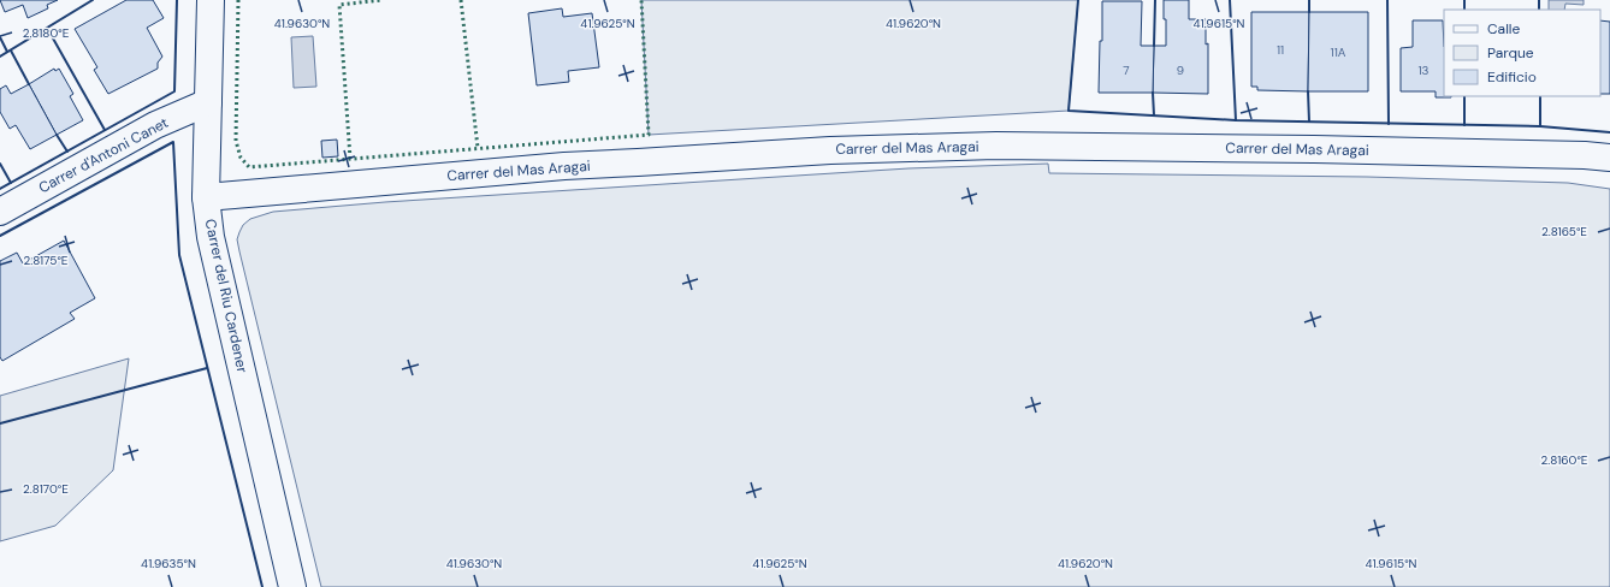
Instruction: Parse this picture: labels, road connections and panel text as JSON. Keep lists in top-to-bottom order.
{
  "streets": {
    "street": ["Carrer del Mas Aragai", "Carrer d'Antoni Canet", "Carrer del Riu Cardener"]
  },
  "crossings": [
    ["Carrer del Mas Aragai", "Carrer del Riu Cardener"],
    ["Carrer d'Antoni Canet", "Carrer del Riu Cardener"]
  ],
  "house_numbers": [
    "11",
    "11A",
    "7",
    "9",
    "13"
  ],
  "legend": ["Calle", "Parque", "Edificio"],
  "coordinates": [
    "41.9630°N",
    "41.9625°N",
    "41.9620°N",
    "41.9615°N",
    "2.8180°E",
    "2.8165°E",
    "2.8175°E",
    "2.8160°E",
    "2.8170°E",
    "41.9635°N"
  ]
}
